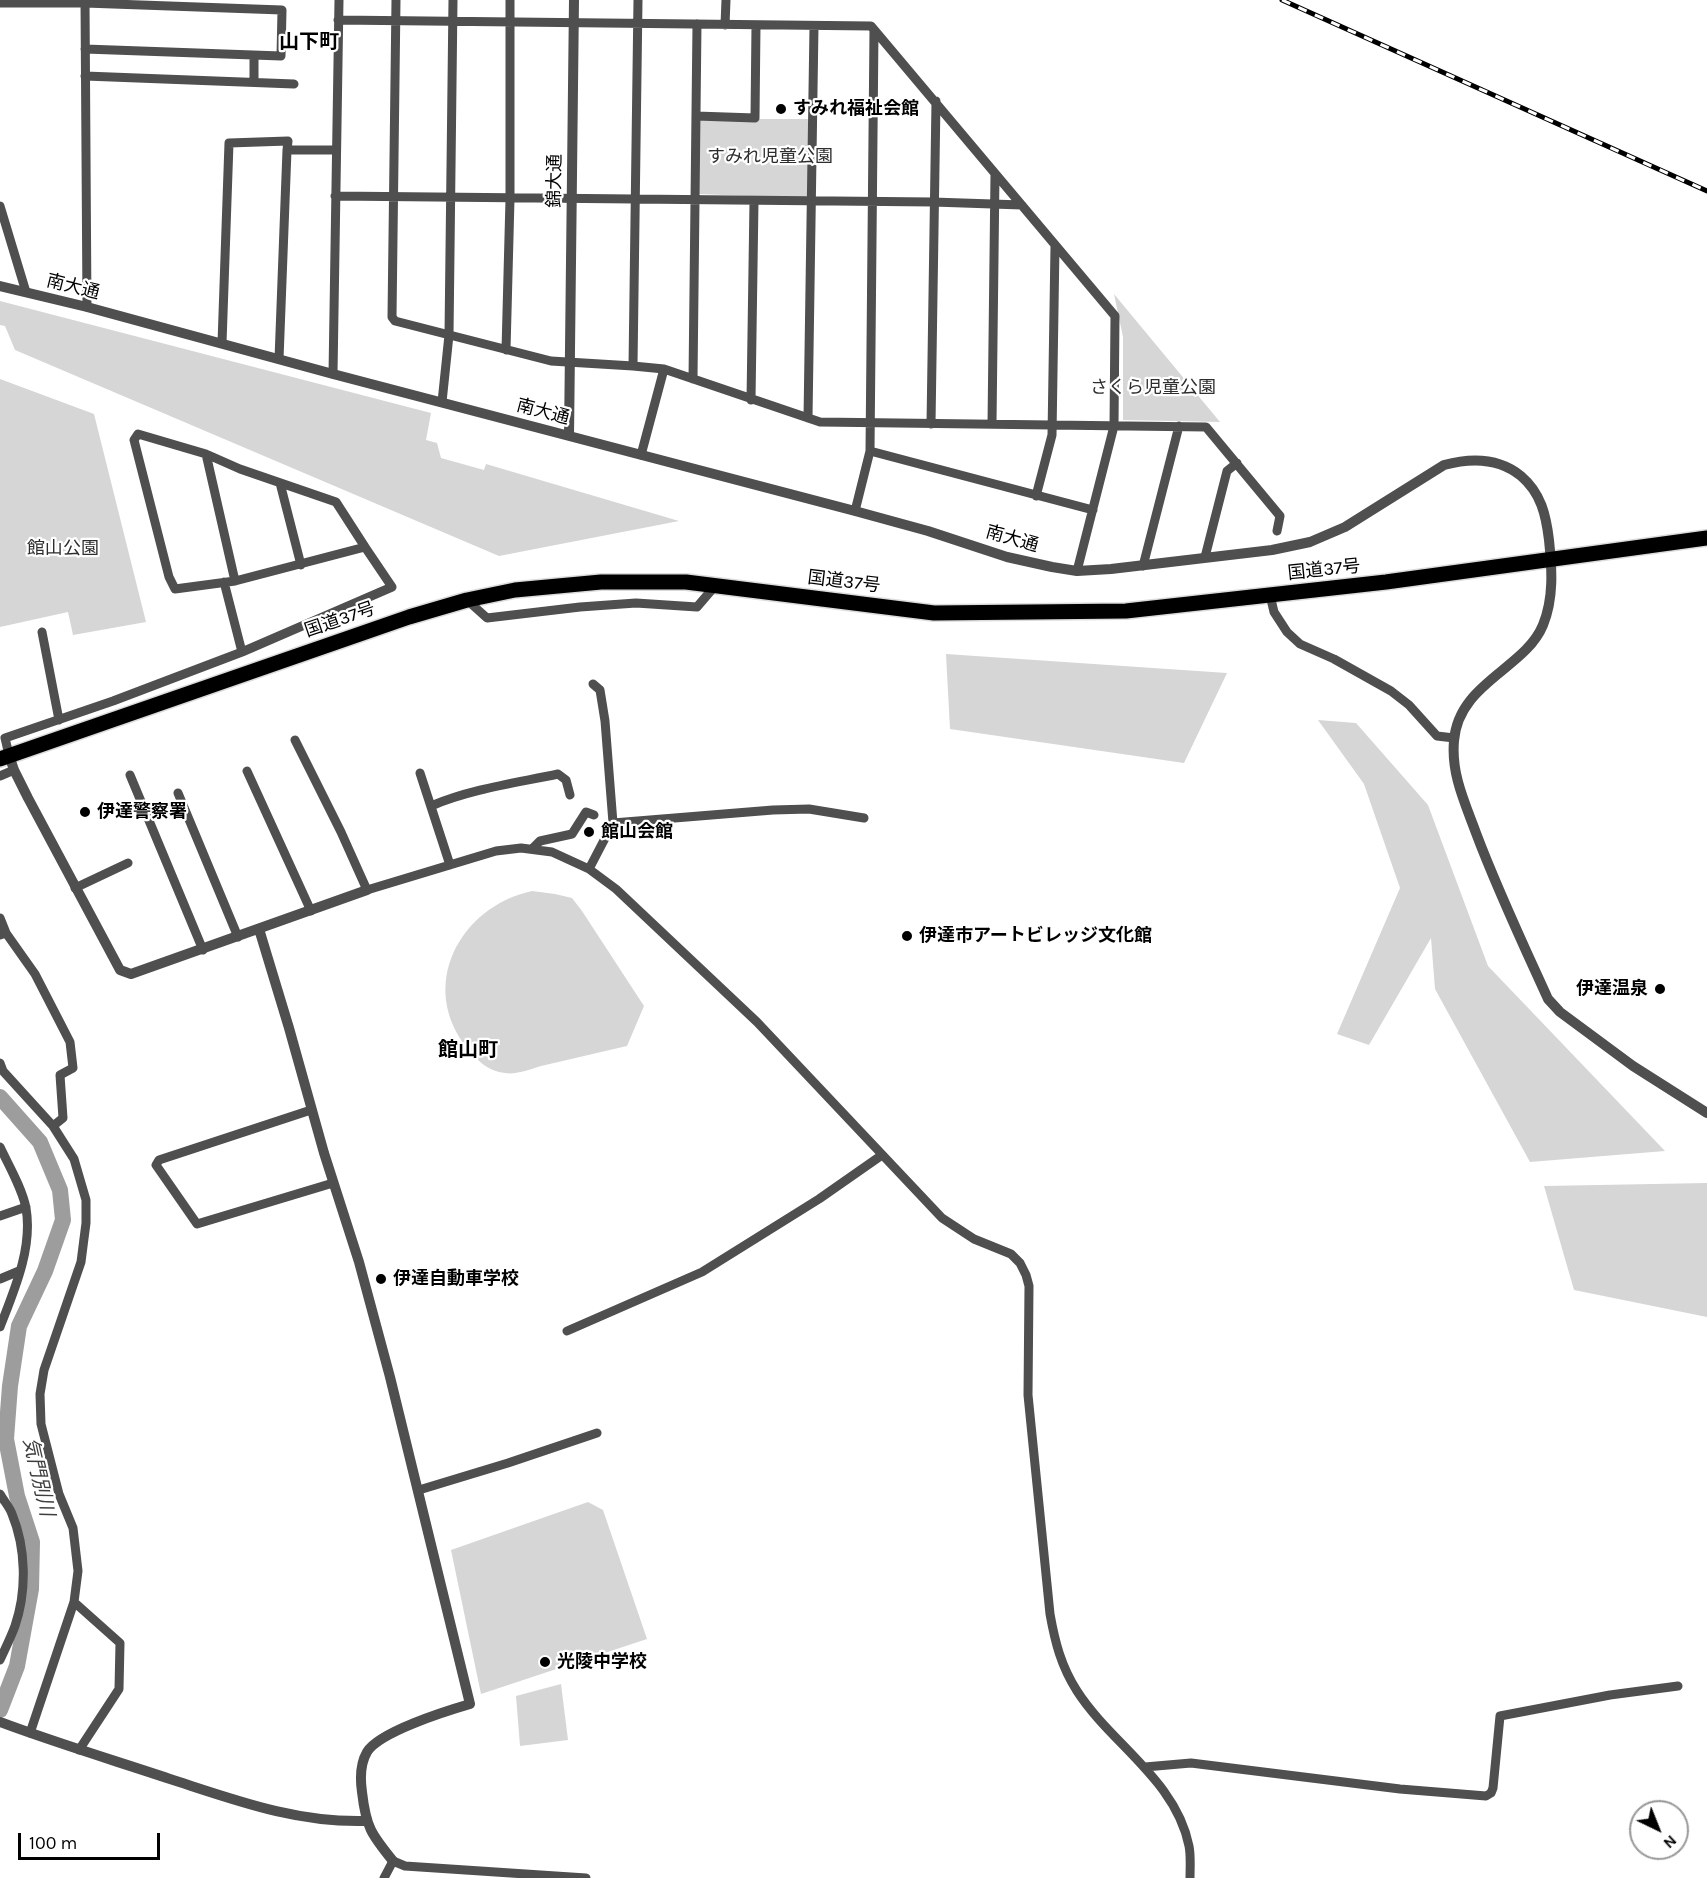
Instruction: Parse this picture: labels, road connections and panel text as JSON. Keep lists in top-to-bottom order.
{
  "streets": {
    "highway": ["国道37号"],
    "street": ["錦大通", "南大通"]
  },
  "crossings": [
    ["錦大通", "南大通"],
    ["南大通", "国道37号"]
  ],
  "districts": ["山下町", "館山町"],
  "water": ["気門別川"],
  "parks": ["すみれ児童公園", "さくら児童公園", "館山公園"],
  "places": [
    "すみれ福祉会館",
    "伊達警察署",
    "館山会館",
    "伊達市アートビレッジ文化館",
    "伊達温泉",
    "伊達自動車学校",
    "光陵中学校"
  ],
  "scale_bar": "100 m",
  "north": "bottom right"
}
